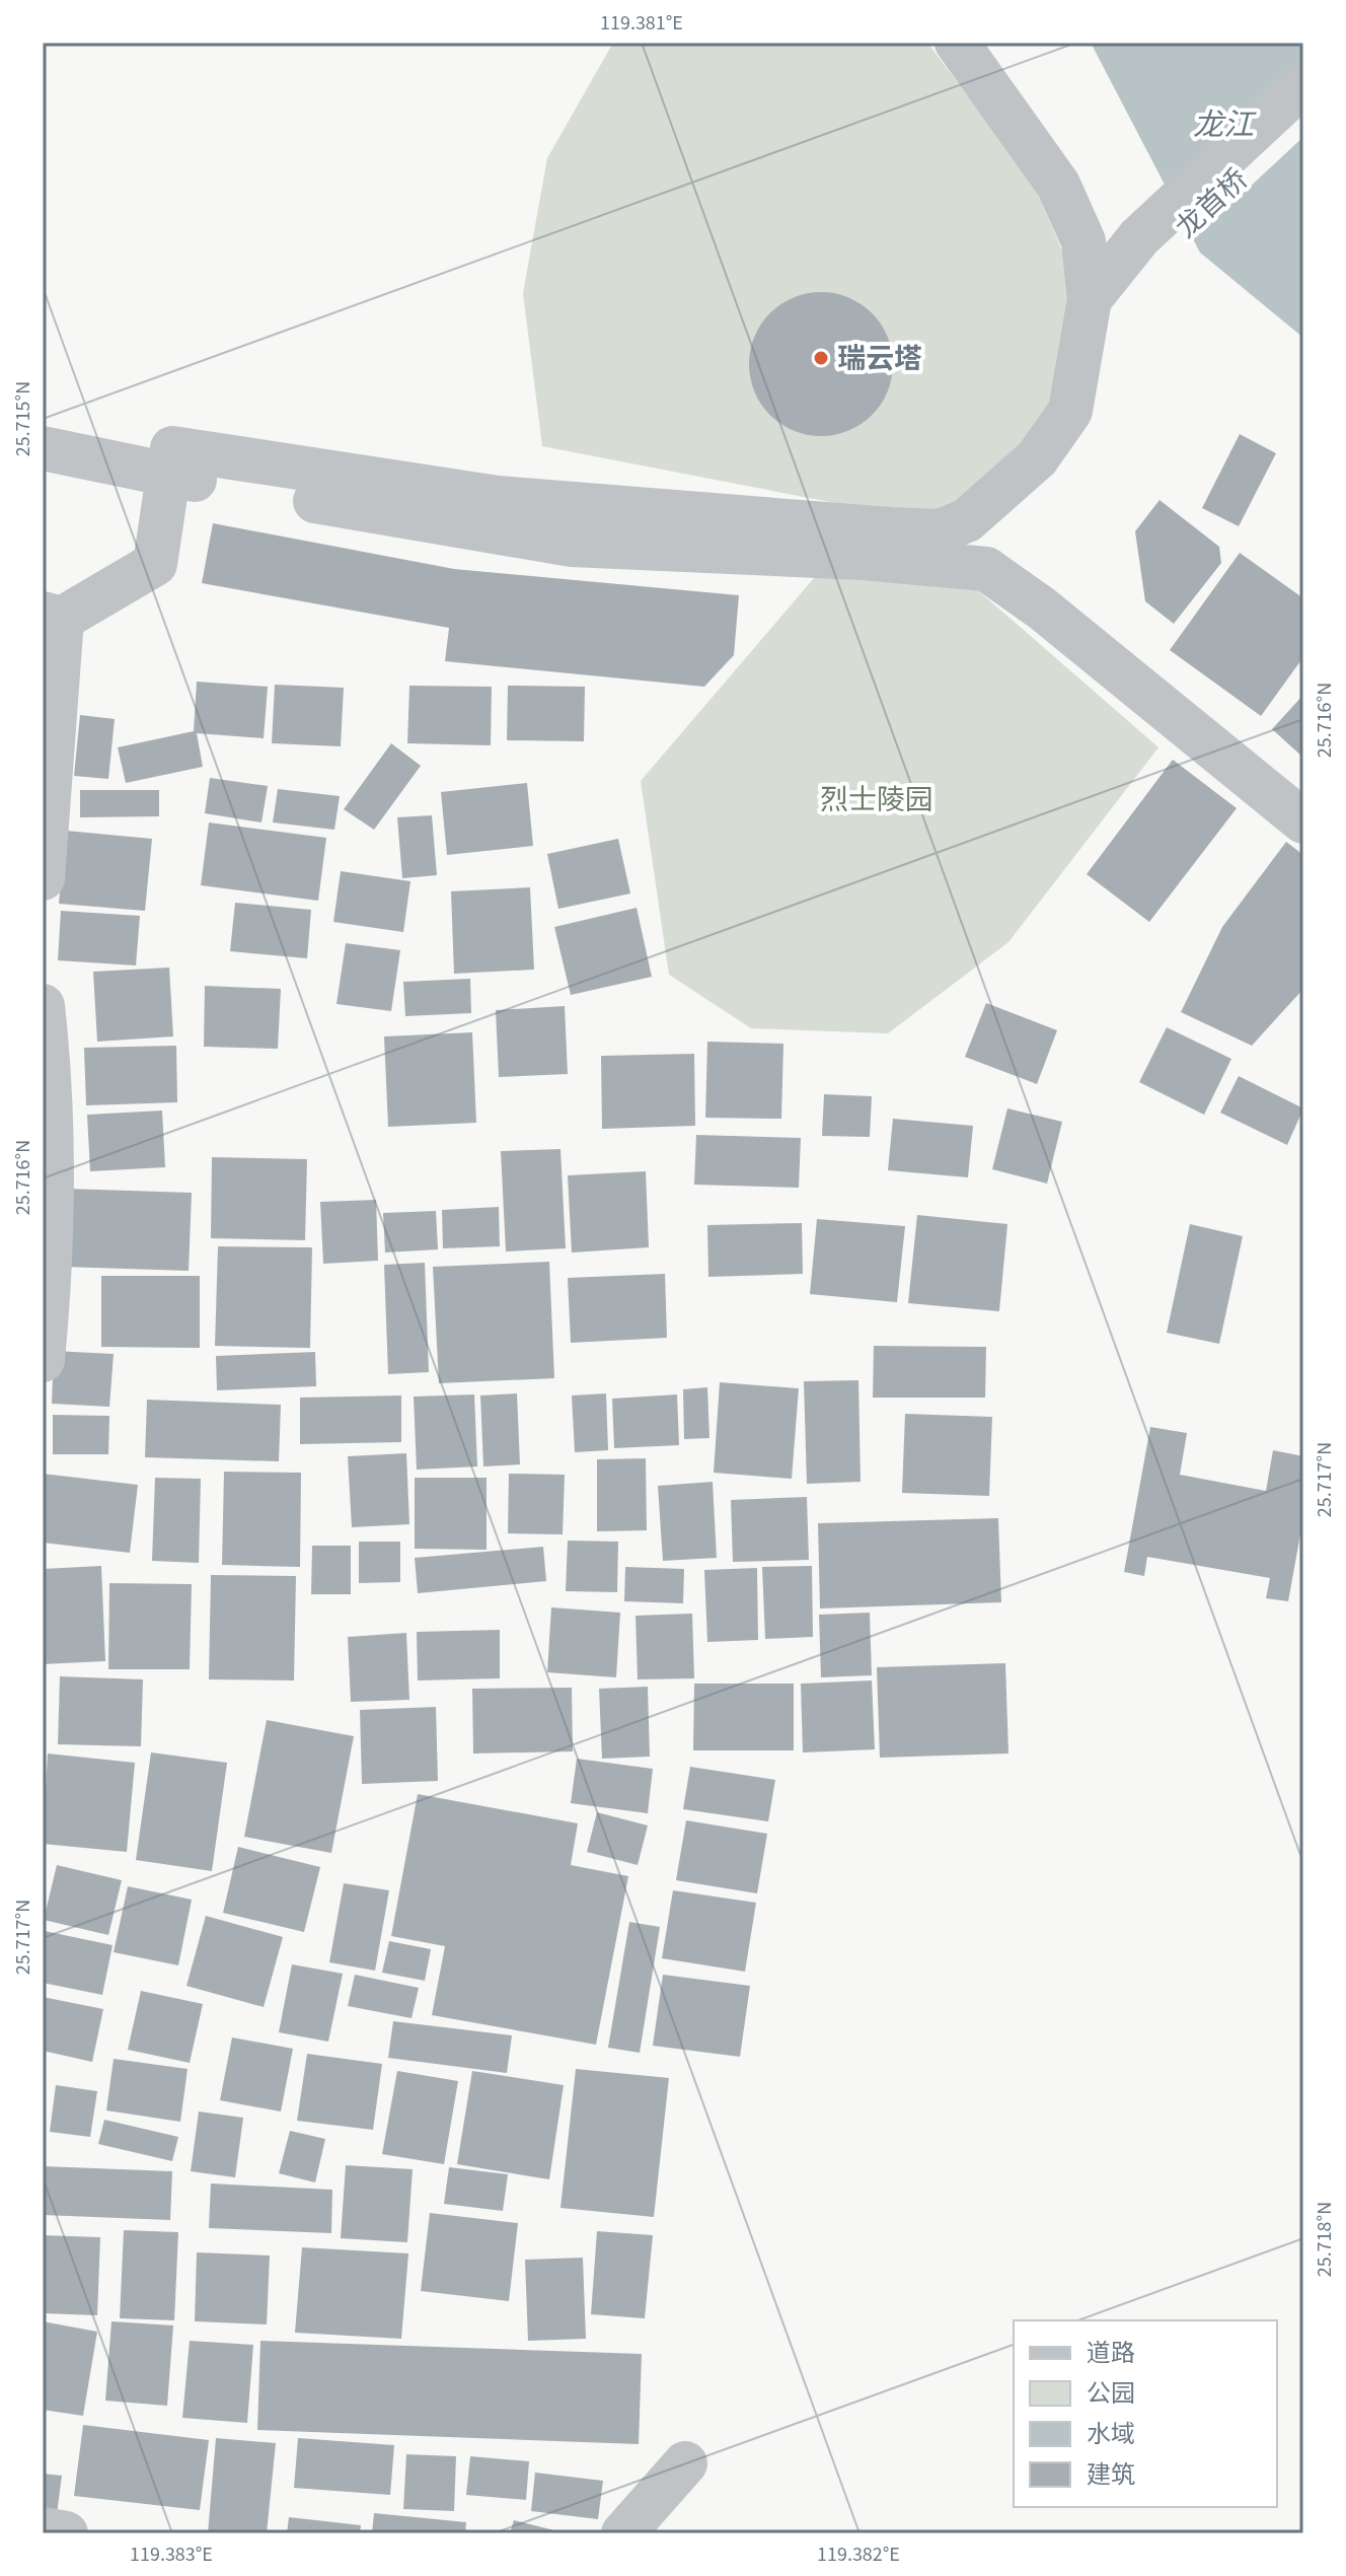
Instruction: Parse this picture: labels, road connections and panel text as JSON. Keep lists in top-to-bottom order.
{
  "streets": {
    "street": ["龙首桥"]
  },
  "water": ["龙江"],
  "parks": ["烈士陵园"],
  "places": ["瑞云塔"],
  "legend": [
    "道路",
    "公园",
    "水域",
    "建筑"
  ],
  "coordinates": [
    "119.381°E",
    "25.715°N",
    "25.716°N",
    "25.717°N",
    "25.718°N",
    "119.383°E",
    "119.382°E"
  ]
}
